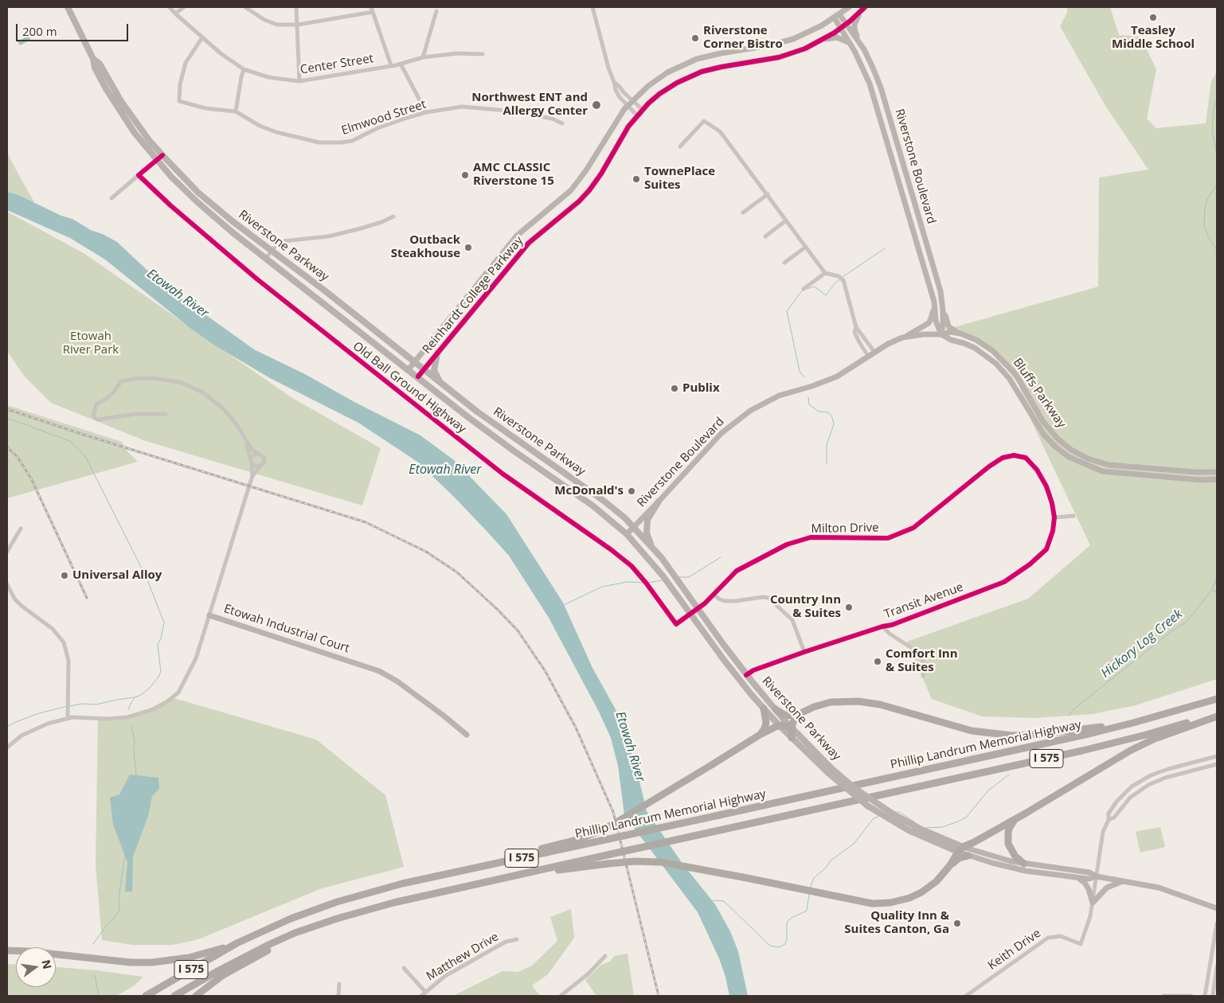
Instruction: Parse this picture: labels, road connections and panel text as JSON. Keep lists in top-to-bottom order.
{
  "streets": {
    "highway": ["Phillip Landrum Memorial Highway", "I 575"],
    "main road": ["Riverstone Parkway"],
    "street": [
      "Center Street",
      "Elmwood Street",
      "Riverstone Boulevard",
      "Reinhardt College Parkway",
      "Old Ball Ground Highway",
      "Bluffs Parkway",
      "Milton Drive",
      "Transit Avenue",
      "Etowah Industrial Court",
      "Keith Drive",
      "Matthew Drive"
    ]
  },
  "crossings": [
    ["Riverstone Boulevard", "Riverstone Parkway"],
    ["Riverstone Boulevard", "Reinhardt College Parkway"],
    ["Riverstone Boulevard", "Bluffs Parkway"],
    ["Riverstone Parkway", "Reinhardt College Parkway"],
    ["Riverstone Parkway", "Old Ball Ground Highway"],
    ["Riverstone Parkway", "Milton Drive"],
    ["Riverstone Parkway", "Transit Avenue"],
    ["Old Ball Ground Highway", "Milton Drive"],
    ["Milton Drive", "Transit Avenue"]
  ],
  "water": ["Etowah River", "Hickory Log Creek"],
  "parks": ["Etowah River Park"],
  "places": [
    "Teasley Middle School",
    "Riverstone Corner Bistro",
    "Northwest ENT and Allergy Center",
    "AMC CLASSIC Riverstone 15",
    "TownePlace Suites",
    "Outback Steakhouse",
    "Publix",
    "McDonald's",
    "Universal Alloy",
    "Country Inn & Suites",
    "Comfort Inn & Suites",
    "Quality Inn & Suites Canton, Ga"
  ],
  "scale_bar": "200 m",
  "north": "right"
}
